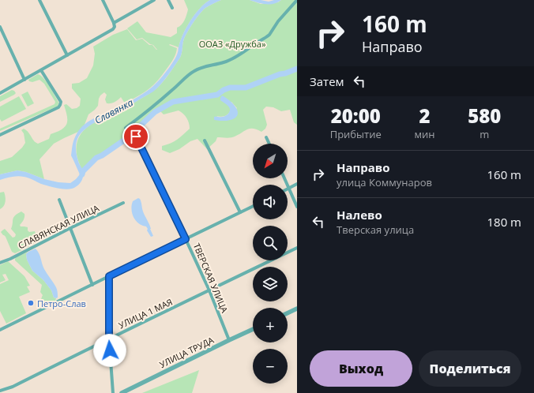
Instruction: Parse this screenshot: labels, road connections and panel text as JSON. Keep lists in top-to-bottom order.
{
  "streets": {
    "street": [
      "СЛАВЯНСКАЯ УЛИЦА",
      "ТВЕРСКАЯ УЛИЦА",
      "УЛИЦА 1 МАЯ",
      "УЛИЦА ТРУДА"
    ]
  },
  "crossings": [
    ["ТВЕРСКАЯ УЛИЦА", "УЛИЦА 1 МАЯ"],
    ["ТВЕРСКАЯ УЛИЦА", "УЛИЦА ТРУДА"]
  ],
  "water": ["Славянка"],
  "parks": ["ООАЗ «Дружба»"],
  "places": ["Петро-Слав"],
  "north": "bottom left",
  "page": {
    "turn": ["160 m", "Направо"],
    "then": "Затем",
    "eta": [
      "20:00",
      "Прибытие",
      "2",
      "мин",
      "580",
      "m"
    ],
    "map_buttons": ["+", "−"],
    "list": [
      {
        "name": "Направо",
        "note": "улица Коммунаров",
        "value": "160 m"
      },
      {
        "name": "Налево",
        "note": "Тверская улица",
        "value": "180 m"
      }
    ],
    "buttons": ["Выход", "Поделиться"]
  }
}
